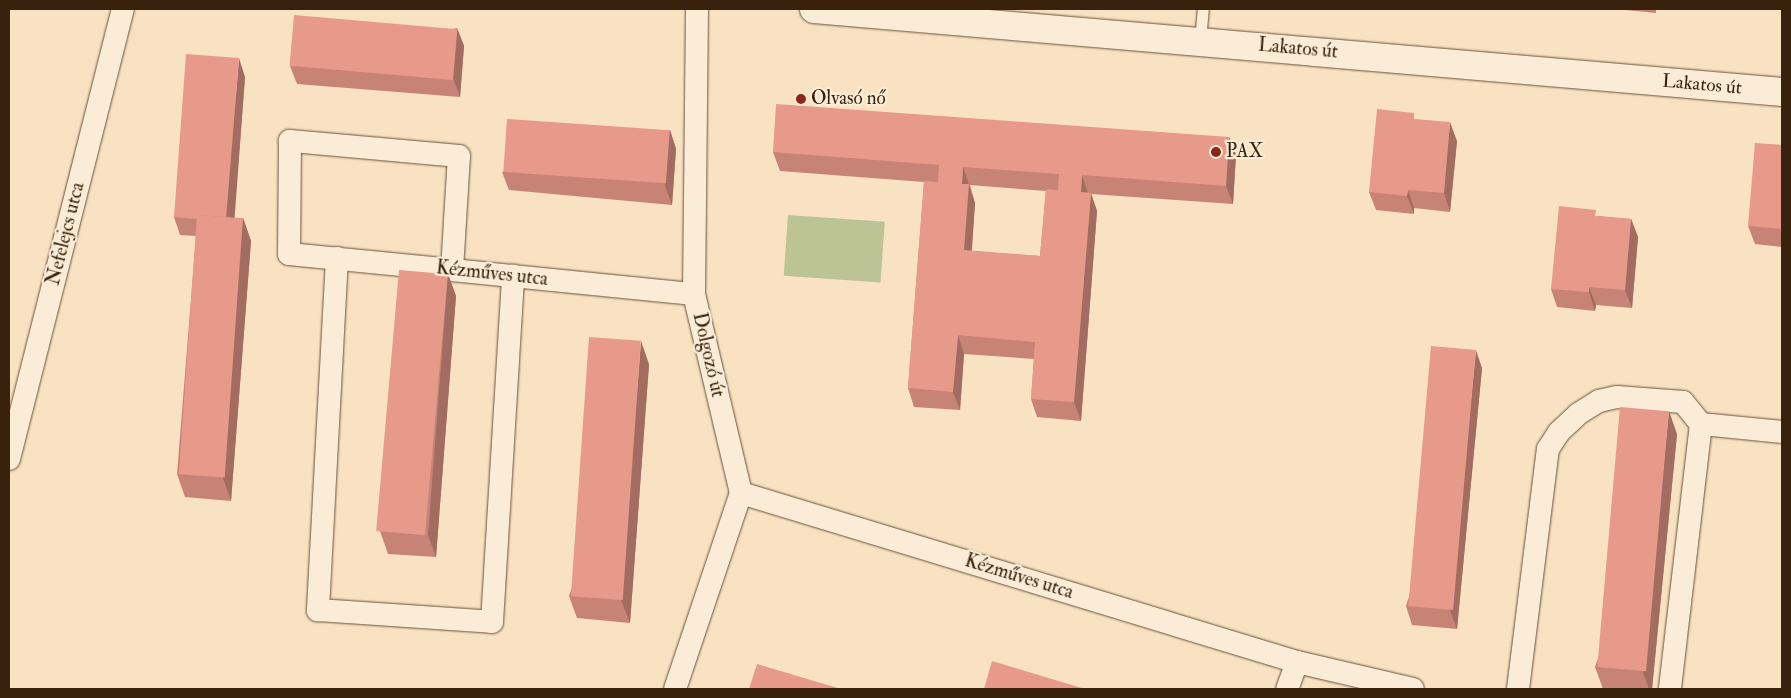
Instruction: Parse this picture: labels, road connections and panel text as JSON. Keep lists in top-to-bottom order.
{
  "streets": {
    "street": [
      "Lakatos út",
      "Nefelejcs utca",
      "Kézműves utca",
      "Dolgozó út"
    ]
  },
  "crossings": [
    ["Kézműves utca", "Dolgozó út"]
  ],
  "places": ["Olvasó nő", "PAX"]
}
